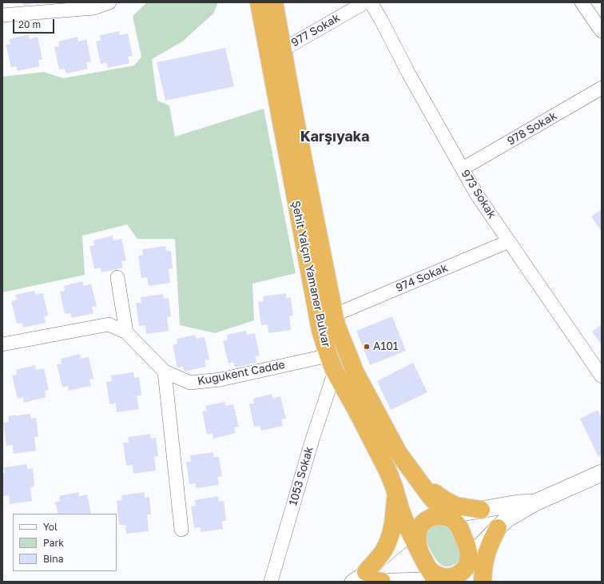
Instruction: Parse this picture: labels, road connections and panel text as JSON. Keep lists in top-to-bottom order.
{
  "streets": {
    "highway": ["Şehit Yalçın Yamaner Bulvar"],
    "street": [
      "977 Sokak",
      "978 Sokak",
      "973 Sokak",
      "974 Sokak",
      "Kuğukent Cadde",
      "1053 Sokak"
    ]
  },
  "crossings": [
    ["977 Sokak", "Şehit Yalçın Yamaner Bulvar"],
    ["978 Sokak", "973 Sokak"],
    ["973 Sokak", "974 Sokak"],
    ["Şehit Yalçın Yamaner Bulvar", "974 Sokak"],
    ["Şehit Yalçın Yamaner Bulvar", "Kuğukent Cadde"],
    ["Şehit Yalçın Yamaner Bulvar", "1053 Sokak"],
    ["Kuğukent Cadde", "1053 Sokak"]
  ],
  "districts": ["Karşıyaka"],
  "places": ["A101"],
  "legend": ["Yol", "Park", "Bina"],
  "scale_bar": "20 m"
}
